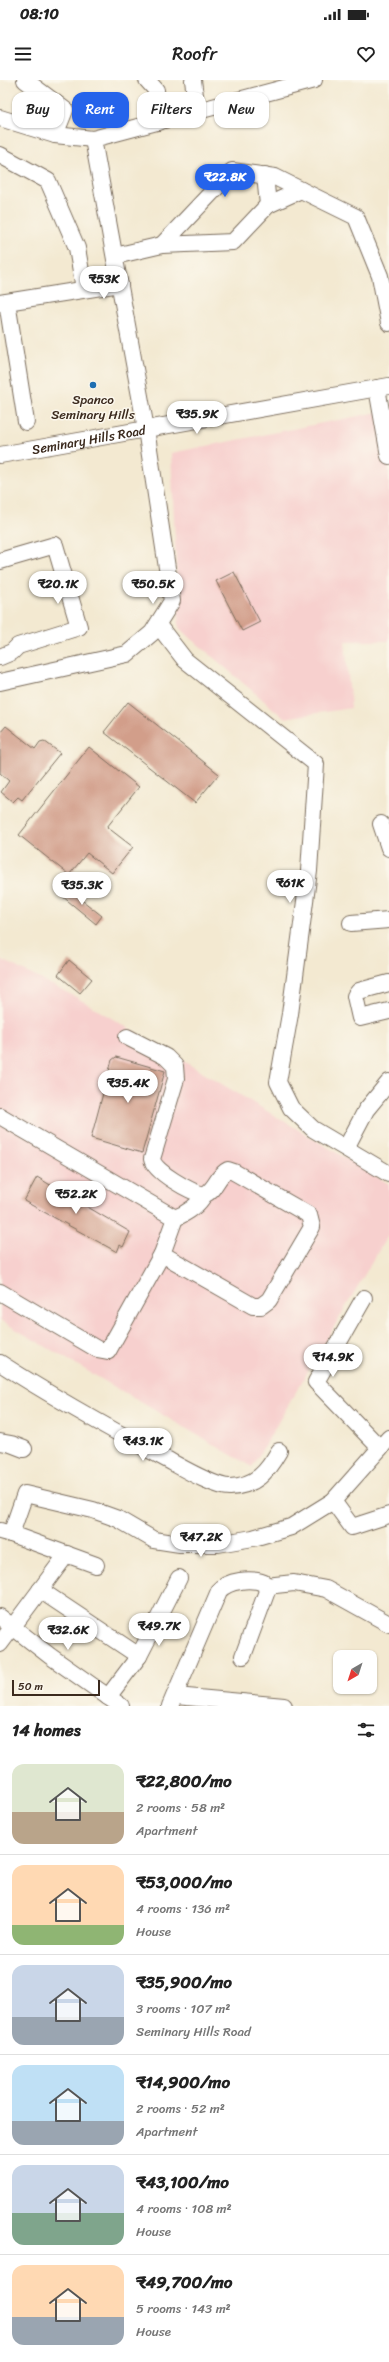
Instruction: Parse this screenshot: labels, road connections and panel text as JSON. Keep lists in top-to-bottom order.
{
  "streets": {
    "street": ["Seminary Hills Road"]
  },
  "places": ["Spanco Seminary Hills"],
  "scale_bar": "50 m",
  "north": "bottom left",
  "page": {
    "status": "08:10",
    "header": "Roofr",
    "chip": [
      "Buy",
      "Rent",
      "Filters",
      "New"
    ],
    "price": [
      "₹22.8K",
      "₹53K",
      "₹35.9K",
      "₹20.1K",
      "₹50.5K",
      "₹61K",
      "₹35.3K",
      "₹35.4K",
      "₹52.2K",
      "₹14.9K",
      "₹43.1K",
      "₹47.2K",
      "₹49.7K",
      "₹32.6K"
    ],
    "scale": "50 m",
    "heading": "14 homes",
    "list": [
      {
        "name": "₹22,800/mo",
        "note": "2 rooms · 58 m² · Apartment"
      },
      {
        "name": "₹53,000/mo",
        "note": "4 rooms · 136 m² · House"
      },
      {
        "name": "₹35,900/mo",
        "note": "3 rooms · 107 m² · Seminary Hills Road"
      },
      {
        "name": "₹14,900/mo",
        "note": "2 rooms · 52 m² · Apartment"
      },
      {
        "name": "₹43,100/mo",
        "note": "4 rooms · 108 m² · House"
      },
      {
        "name": "₹49,700/mo",
        "note": "5 rooms · 143 m² · House"
      }
    ]
  }
}
